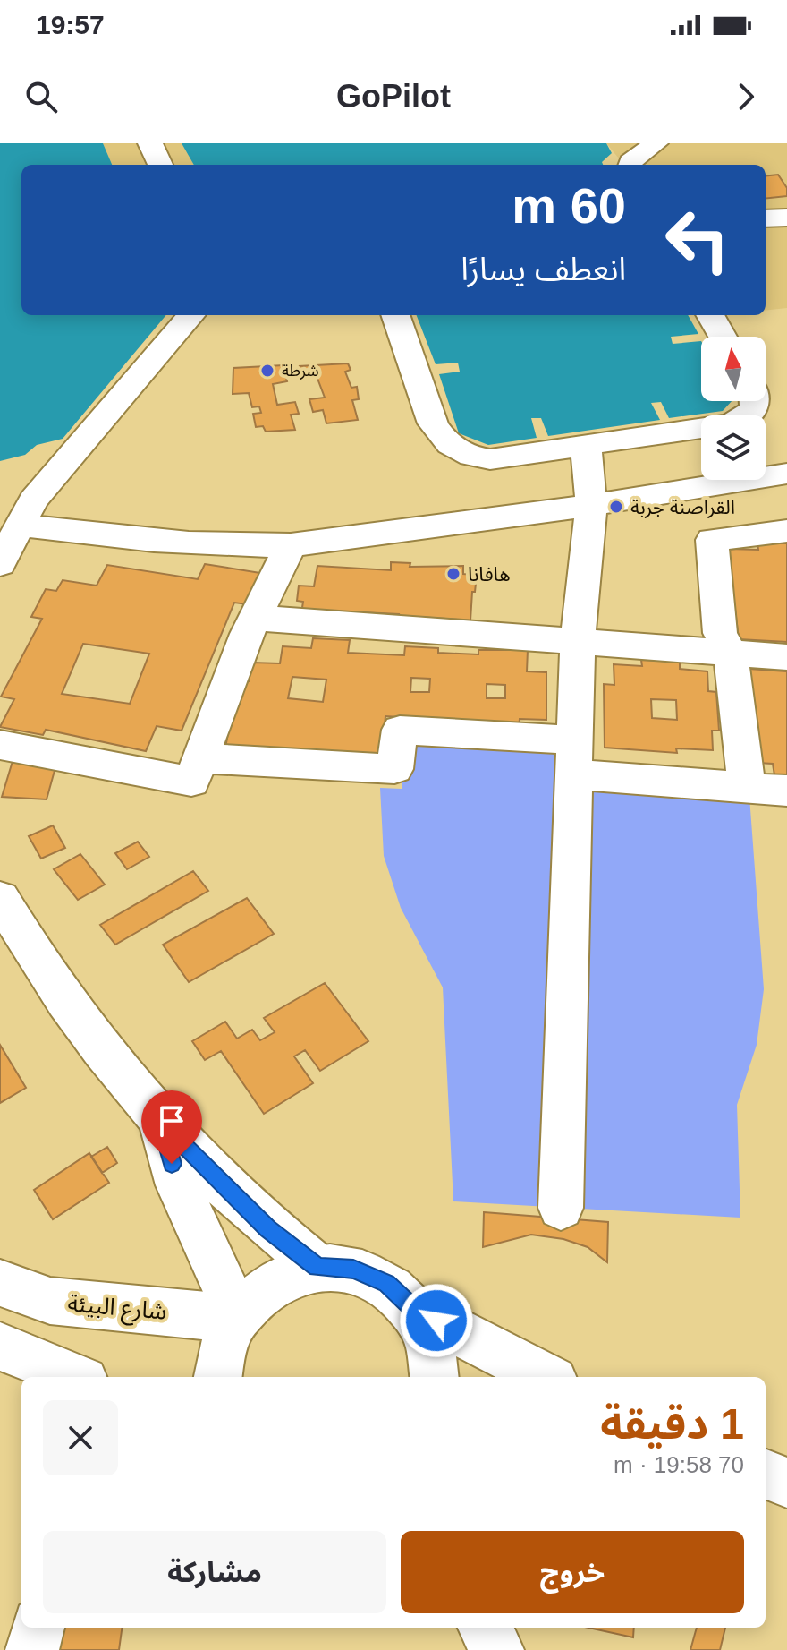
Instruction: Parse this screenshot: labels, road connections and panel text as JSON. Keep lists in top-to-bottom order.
{
  "streets": {
    "street": ["شارع البيئة"]
  },
  "places": ["شرطة", "القراصنة جربة", "هافانا"],
  "north": "top",
  "page": {
    "status": "19:57",
    "header": "GoPilot",
    "turn": ["60 m", "انعطف يسارًا"],
    "heading": ["1 دقيقة", "70 m · 19:58"],
    "buttons": ["خروج", "مشاركة"]
  }
}
